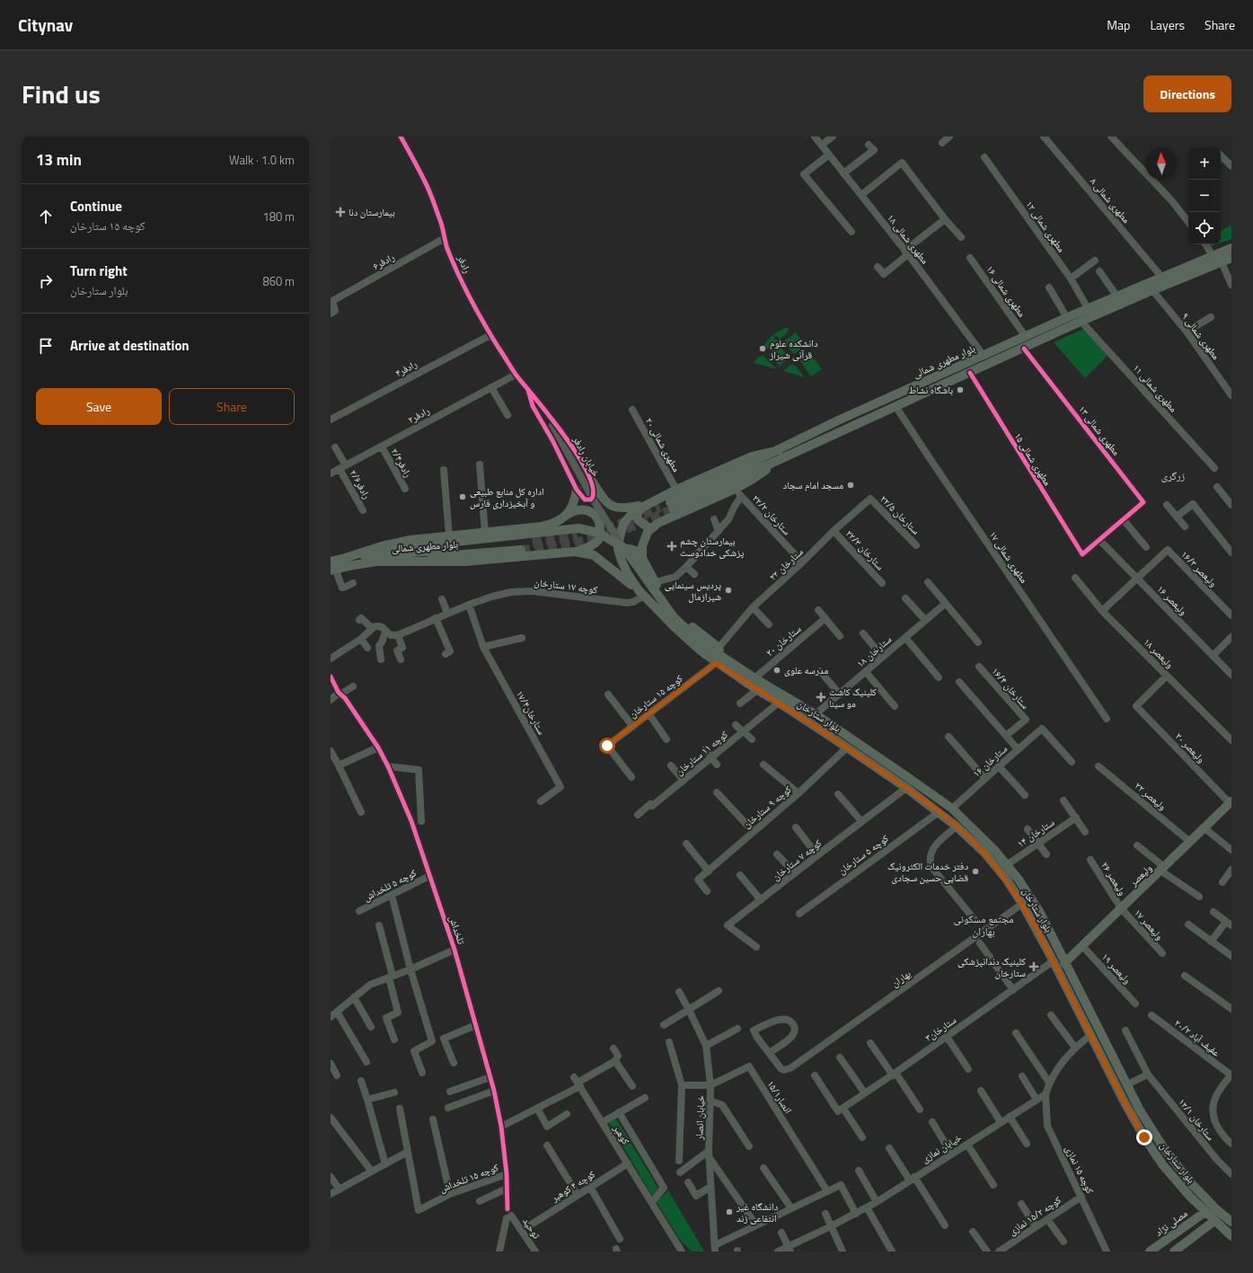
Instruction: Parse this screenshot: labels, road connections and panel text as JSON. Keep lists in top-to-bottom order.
{
  "streets": {
    "main road": [
      "بلوار مطهرى شمالى",
      "بلوار ستارخان",
      "ولیعصر",
      "مصلی نژاد"
    ],
    "street": [
      "۸ مطهری شمالی",
      "۱۲ مطهری شمالی",
      "۱۸ مطهری شمالی",
      "رادفر۶",
      "رادفر",
      "۱۶ مطهری شمالی",
      "۹ مطهری شمالی",
      "رادفر۴",
      "۱۱ مطهری شمالی",
      "رادفر۲",
      "۱۳ مطهری شمالی",
      "۲۰ مطهری شمالی",
      "خیابان رادفر",
      "۱۵ مطهری شمالی",
      "رادفر۲/۴",
      "رادفر۲/۶",
      "۲۲/۲ ستارخان",
      "۲۲/۵ ستارخان",
      "۲۲/۳ ستارخان",
      "۱۷ مطهری شمالی",
      "۲۲ ستارخان",
      "۱۶/۳ ولیعصر",
      "کوچه ۱۷ ستارخان",
      "۱۶ ولیعصر",
      "۲۰ ستارخان",
      "۱۸ ستارخان",
      "۱۸ ولیعصر",
      "۱۶/۴ ستارخان",
      "کوچه ۱۵ ستارخان",
      "ستارخان۱۷/۴",
      "۲۰ ولیعصر",
      "کوچه ۱۱ ستارخان",
      "۱۶ ستارخان",
      "۲۲ ولیعصر",
      "کوچه ۹ ستارخان",
      "۱۴ ستارخان",
      "کوچه ۵ ستارخان",
      "کوچه ۷ ستارخان",
      "۲۶ ولیعصر",
      "کوچه ۵ تلخداش",
      "۱۷ ولیعصر",
      "تلخداش",
      "۱۹ ولیعصر",
      "بهاران",
      "ستارخان۳",
      "عفیف آباد ۲۰/۲",
      "انصار۱۵/۱",
      "خیابان انصار",
      "۱۲/۱ ستارخان",
      "کوهبر",
      "خیابان نمازی",
      "کوچه ۱۵ نمازی",
      "کوچه ۱۵ تلخداش",
      "کوچه ۴ کوهبر",
      "کوچه ۱۵/۲ نمازی",
      "توحید"
    ]
  },
  "crossings": [
    ["۸ مطهری شمالی", "بلوار مطهرى شمالى"],
    ["۱۲ مطهری شمالی", "بلوار مطهرى شمالى"],
    ["۱۸ مطهری شمالی", "بلوار مطهرى شمالى"],
    ["رادفر۶", "رادفر"],
    ["رادفر", "رادفر۴"],
    ["رادفر", "رادفر۲"],
    ["رادفر", "خیابان رادفر"],
    ["۱۶ مطهری شمالی", "بلوار مطهرى شمالى"],
    ["۹ مطهری شمالی", "بلوار مطهرى شمالى"],
    ["بلوار مطهرى شمالى", "۱۱ مطهری شمالی"],
    ["بلوار مطهرى شمالى", "۱۳ مطهری شمالی"],
    ["بلوار مطهرى شمالى", "۱۵ مطهری شمالی"],
    ["بلوار مطهرى شمالى", "۱۷ مطهری شمالی"],
    ["رادفر۲", "رادفر۲/۴"],
    ["رادفر۲", "رادفر۲/۶"],
    ["۱۵ مطهری شمالی", "۱۶ ولیعصر"],
    ["۲۲/۲ ستارخان", "۲۲ ستارخان"],
    ["۲۲/۵ ستارخان", "۲۲ ستارخان"],
    ["۲۲/۳ ستارخان", "۲۲ ستارخان"],
    ["۱۶/۳ ولیعصر", "۱۶ ولیعصر"],
    ["کوچه ۱۷ ستارخان", "ستارخان۱۷/۴"],
    ["کوچه ۱۷ ستارخان", "بلوار ستارخان"],
    ["۲۰ ستارخان", "بلوار ستارخان"],
    ["۱۸ ستارخان", "بلوار ستارخان"],
    ["۱۸ ولیعصر", "۲۰ ولیعصر"],
    ["کوچه ۱۵ ستارخان", "بلوار ستارخان"],
    ["بلوار ستارخان", "کوچه ۱۱ ستارخان"],
    ["بلوار ستارخان", "۱۶ ستارخان"],
    ["بلوار ستارخان", "کوچه ۹ ستارخان"],
    ["بلوار ستارخان", "۱۴ ستارخان"],
    ["بلوار ستارخان", "کوچه ۵ ستارخان"],
    ["بلوار ستارخان", "کوچه ۷ ستارخان"],
    ["بلوار ستارخان", "ولیعصر"],
    ["بلوار ستارخان", "بهاران"],
    ["بلوار ستارخان", "ستارخان۳"],
    ["بلوار ستارخان", "مصلی نژاد"],
    ["۲۰ ولیعصر", "ولیعصر"],
    ["۲۲ ولیعصر", "ولیعصر"],
    ["ولیعصر", "۲۶ ولیعصر"],
    ["ولیعصر", "۱۷ ولیعصر"],
    ["ولیعصر", "۱۹ ولیعصر"],
    ["۲۶ ولیعصر", "۱۷ ولیعصر"],
    ["کوچه ۵ تلخداش", "تلخداش"],
    ["تلخداش", "کوچه ۱۵ تلخداش"],
    ["تلخداش", "توحید"],
    ["انصار۱۵/۱", "خیابان انصار"],
    ["کوهبر", "کوچه ۴ کوهبر"],
    ["خیابان نمازی", "کوچه ۱۵ نمازی"],
    ["کوچه ۱۵ نمازی", "کوچه ۱۵/۲ نمازی"]
  ],
  "districts": ["زرگری", "مجتمع مسکونی بهاران"],
  "places": {
    "health": [
      "بیمارستان دنا",
      "بیمارستان چشم پزشکی خدادوست",
      "کلینیک کاشت مو سینا",
      "کلینیک دندانپزشکی ستارخان"
    ],
    "other": [
      "دانشکده علوم قرآنی شیراز",
      "باشگاه نشاط",
      "مسجد امام سجاد",
      "اداره کل منابع طبیعى و آبخیزدارى فارس",
      "پردیس سینمایی شیرازمال",
      "مدرسه علوی",
      "دفتر خدمات الکترونیک قضایی حسین سجادی",
      "دانشگاه غیر انتفاعی زند"
    ]
  },
  "north": "top",
  "page": {
    "header": "Citynav",
    "nav": ["Map", "Layers", "Share"],
    "title": "Find us",
    "buttons": [
      "Directions",
      ["Save", "Share"]
    ],
    "heading": ["13 min", "Walk · 1.0 km"],
    "map_buttons": ["+", "−"],
    "list": [
      ["Continue", "کوچه ۱۵ ستارخان", "180 m"],
      ["Turn right", "بلوار ستارخان", "860 m"],
      "Arrive at destination"
    ]
  }
}
